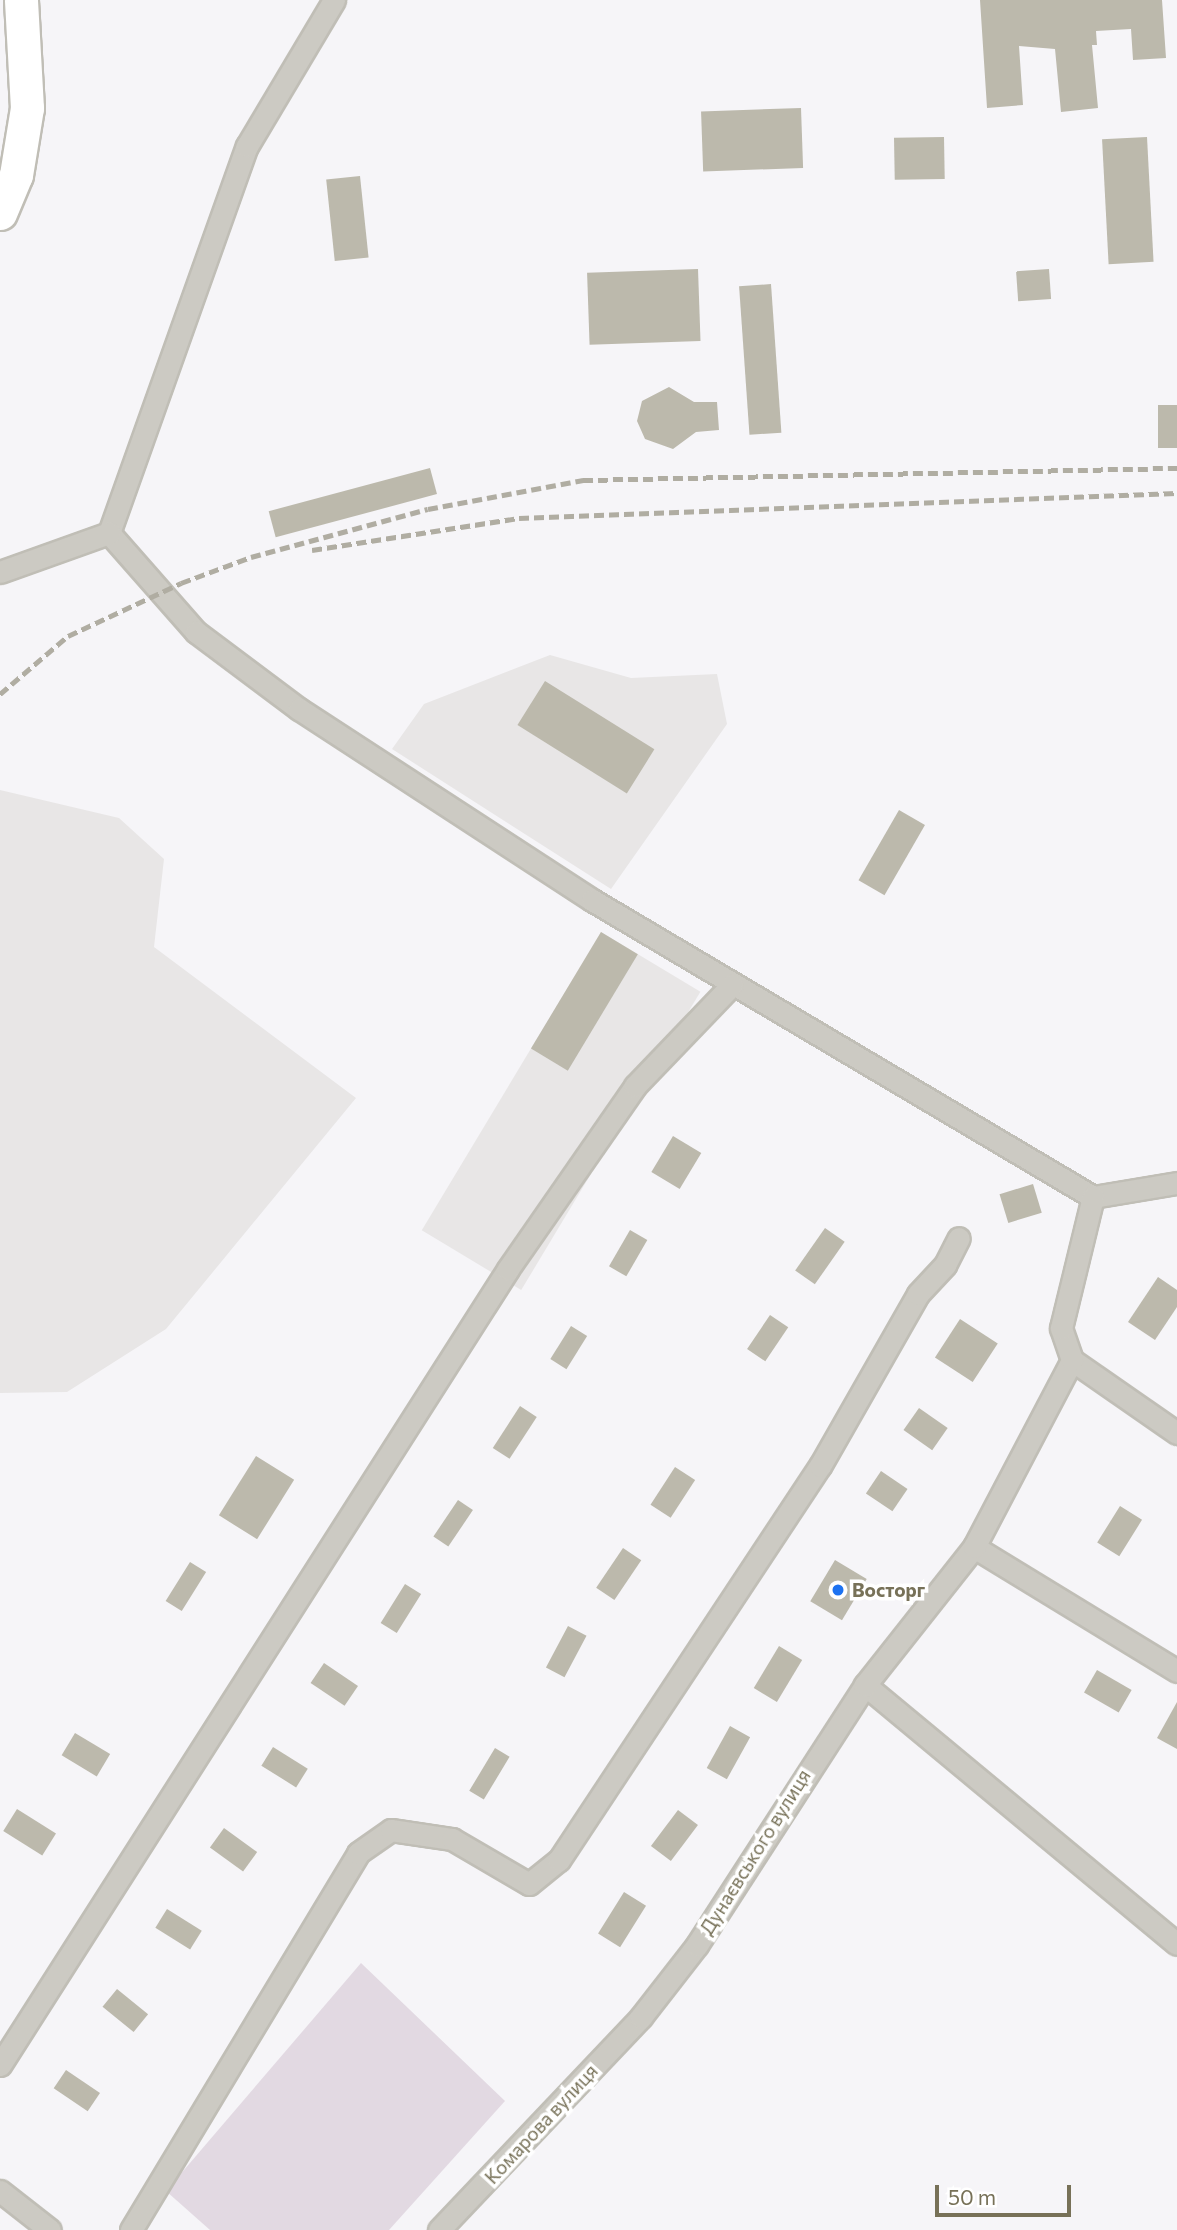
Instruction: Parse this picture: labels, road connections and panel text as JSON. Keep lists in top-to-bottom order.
{
  "streets": {
    "street": ["Дунаєвського вулиця", "Комарова вулиця"]
  },
  "crossings": [
    ["Дунаєвського вулиця", "Комарова вулиця"]
  ],
  "places": ["Восторг"],
  "scale_bar": "50 m"
}
